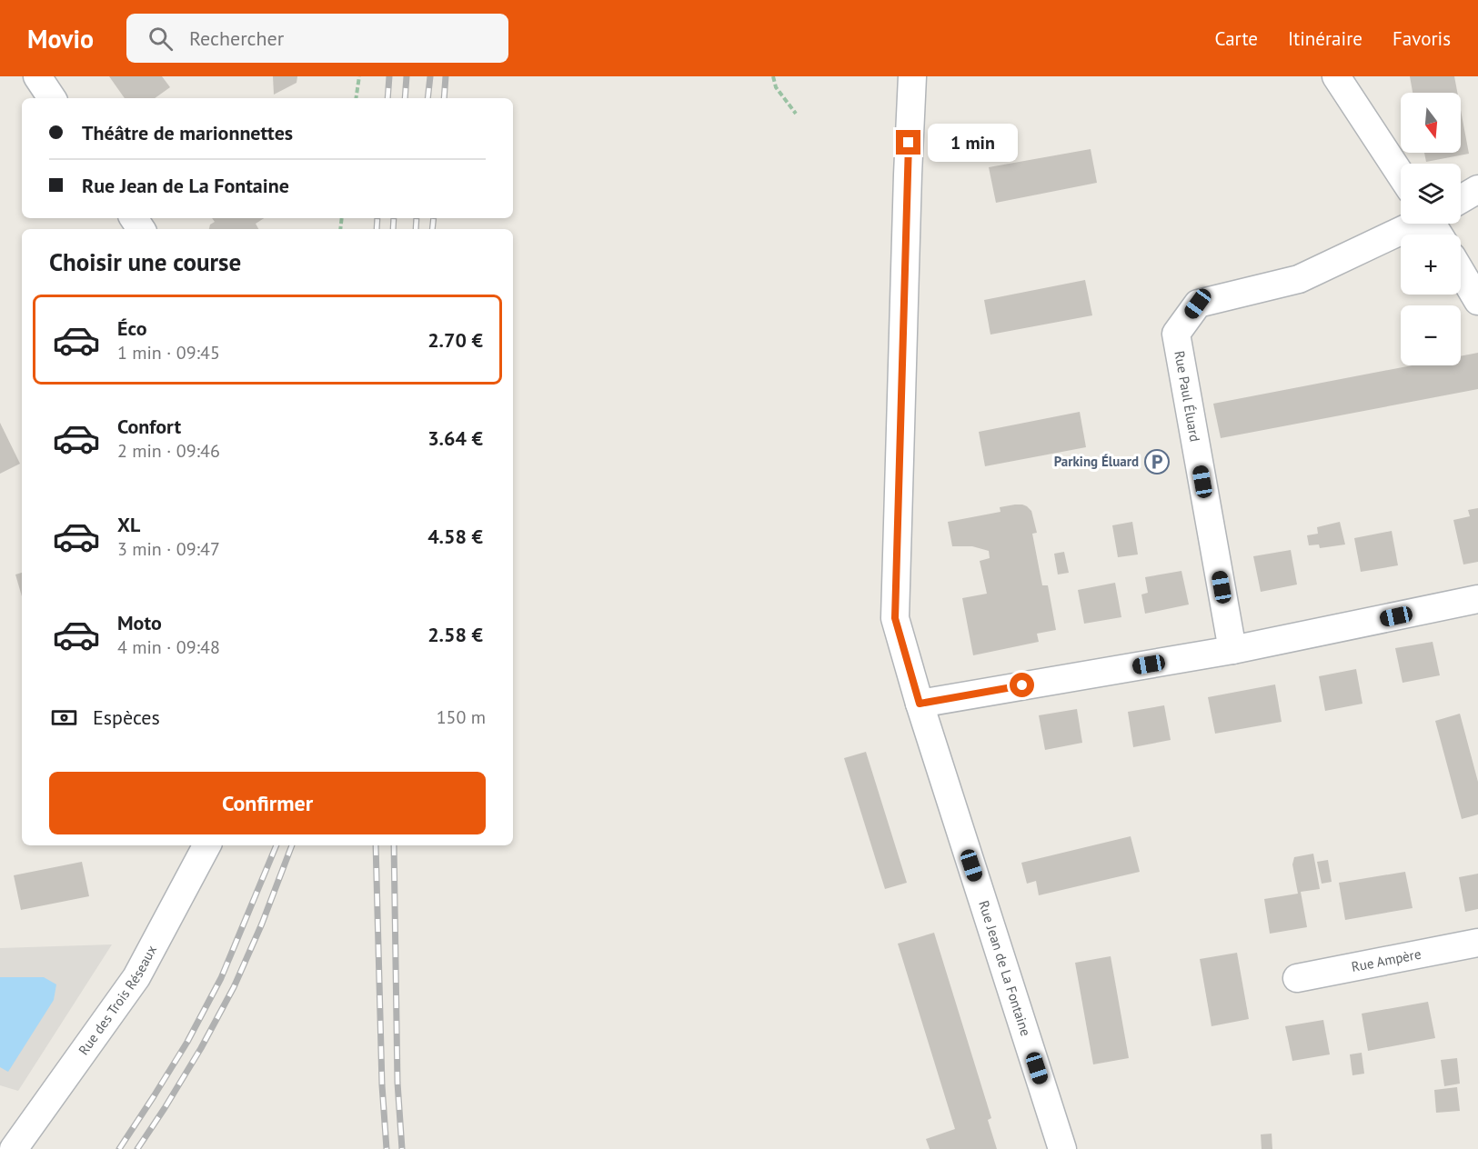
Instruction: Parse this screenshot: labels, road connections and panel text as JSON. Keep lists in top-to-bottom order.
{
  "streets": {
    "street": [
      "Rue Paul Éluard",
      "Rue Ampère",
      "Rue Jean de La Fontaine",
      "Rue des Trois Réseaux"
    ]
  },
  "places": {
    "parking": ["Parking Éluard"]
  },
  "north": "bottom",
  "page": {
    "header": "Movio",
    "search": "Rechercher",
    "nav": ["Carte", "Itinéraire", "Favoris"],
    "map_buttons": ["+", "−"],
    "banner": ["Théâtre de marionnettes", "Rue Jean de La Fontaine"],
    "bubble": "1 min",
    "heading": "Choisir une course",
    "list": [
      {
        "name": "Éco",
        "note": "1 min · 09:45",
        "value": "2.70 €"
      },
      {
        "name": "Confort",
        "note": "2 min · 09:46",
        "value": "3.64 €"
      },
      {
        "name": "XL",
        "note": "3 min · 09:47",
        "value": "4.58 €"
      },
      {
        "name": "Moto",
        "note": "4 min · 09:48",
        "value": "2.58 €"
      }
    ],
    "pay": ["Espèces", "150 m"],
    "buttons": "Confirmer"
  }
}
